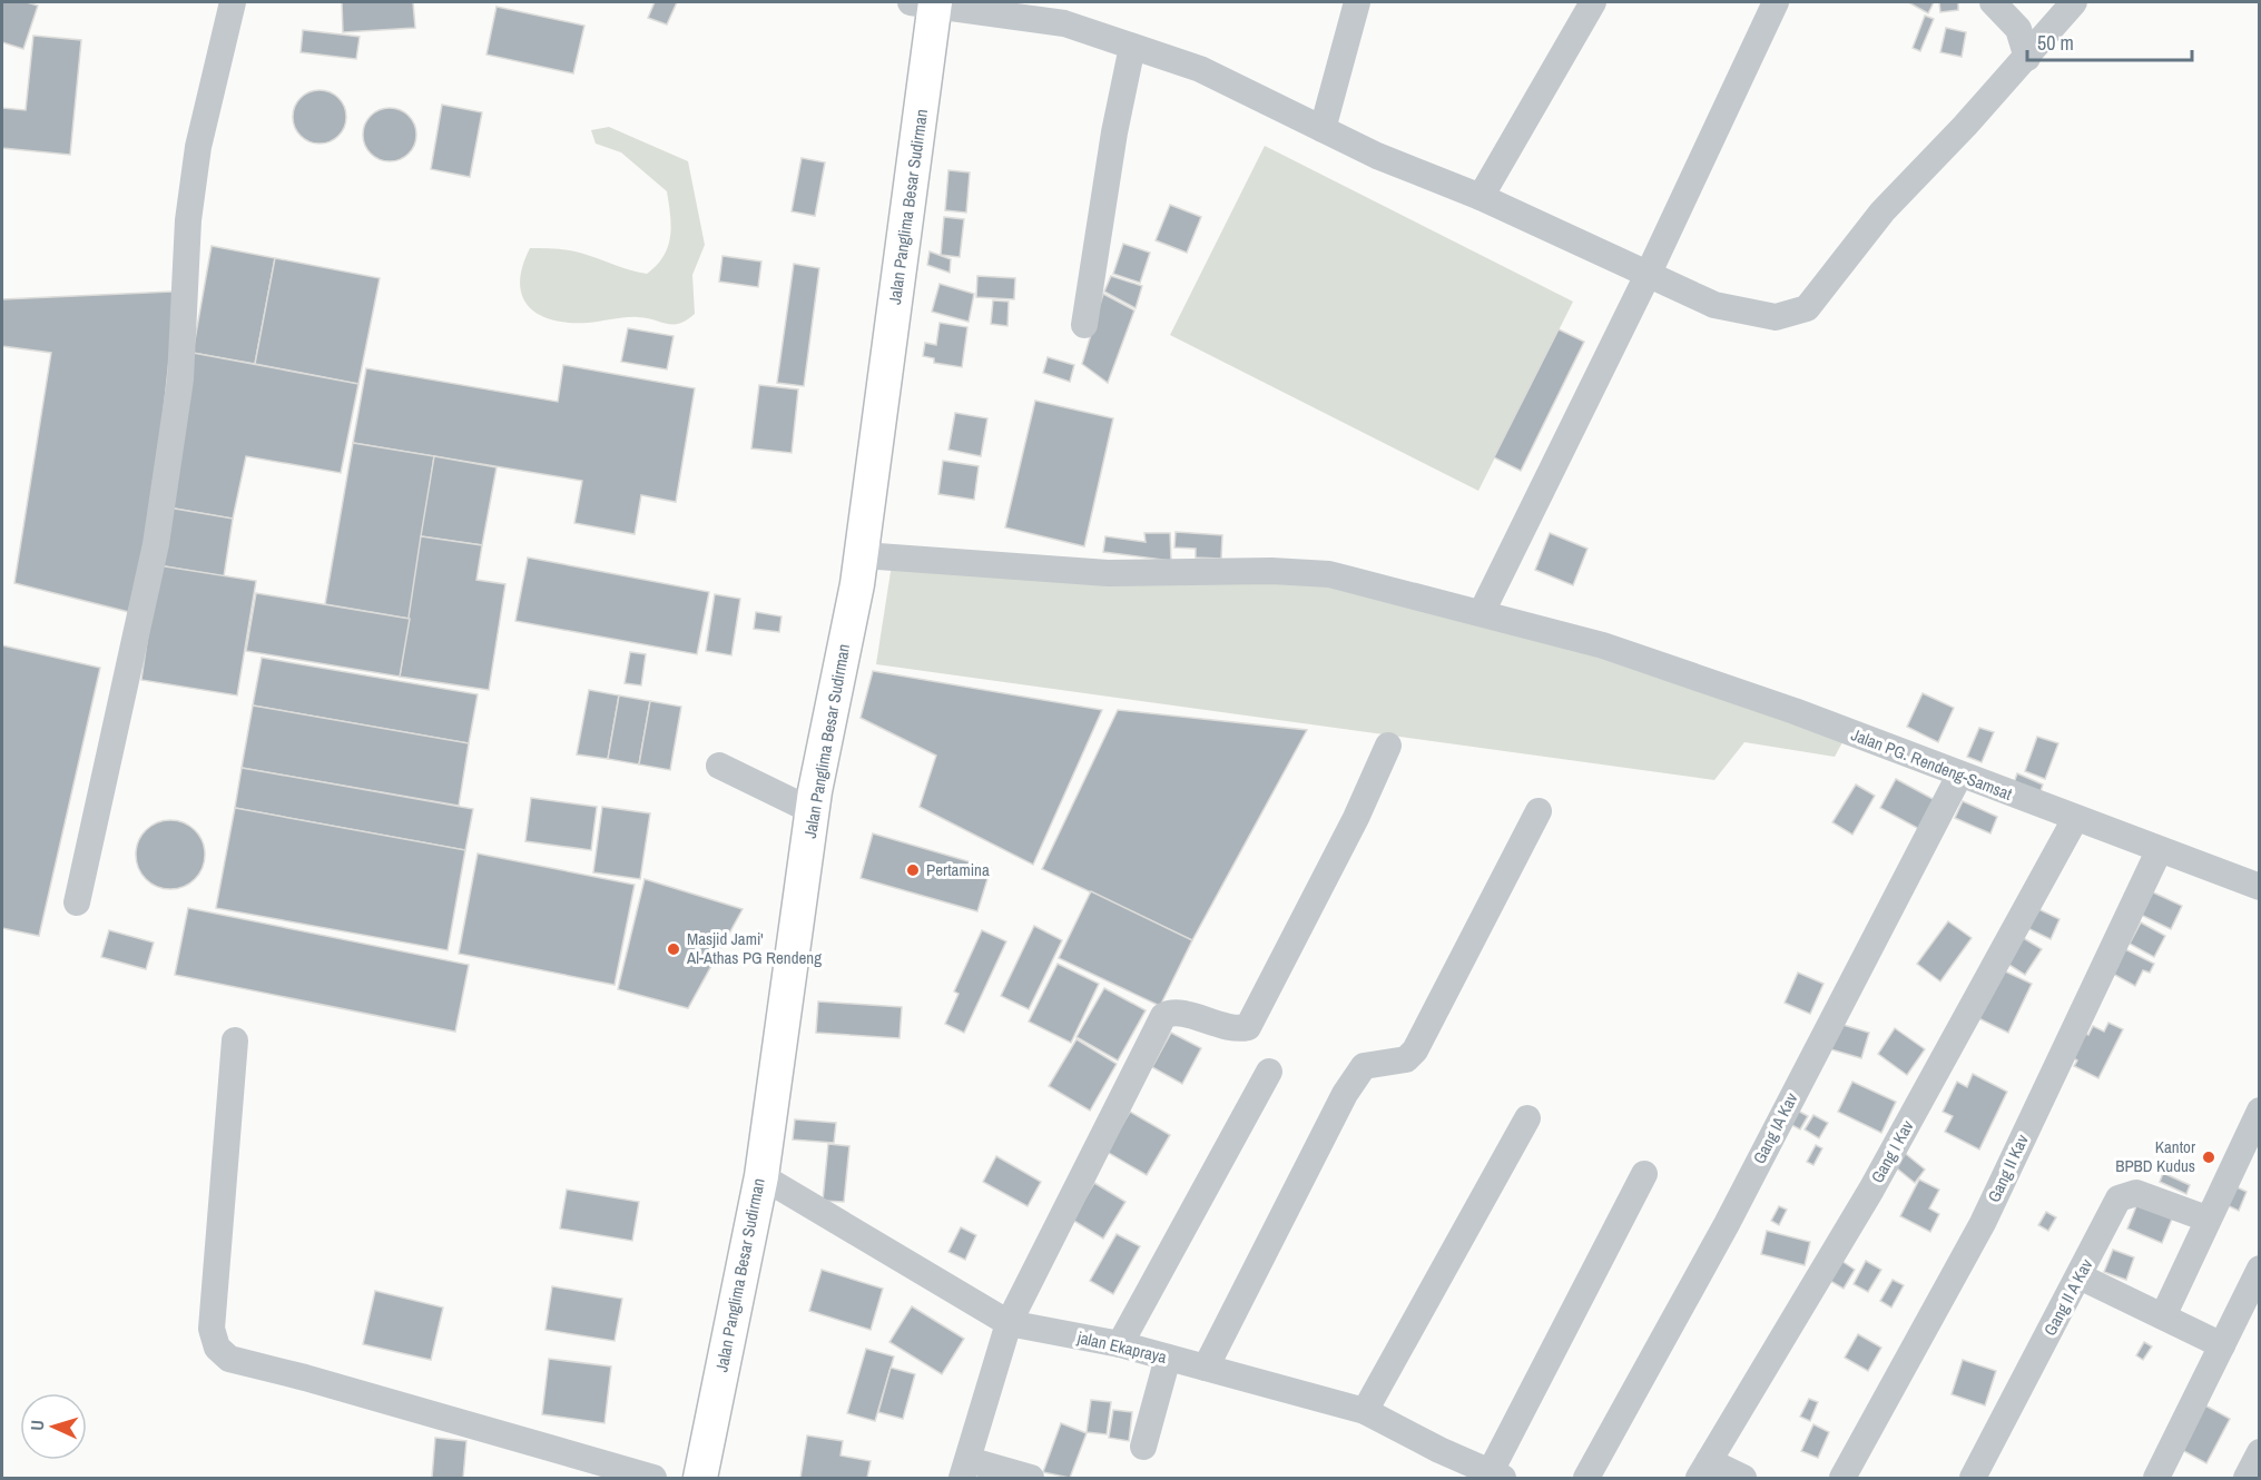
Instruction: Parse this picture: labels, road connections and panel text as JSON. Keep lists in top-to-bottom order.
{
  "streets": {
    "main road": ["Jalan Panglima Besar Sudirman"],
    "street": [
      "Jalan PG. Rendeng-Samsat",
      "Gang IA Kav",
      "Gang I Kav",
      "Gang II Kav",
      "Gang II A Kav",
      "jalan Ekapraya"
    ]
  },
  "crossings": [
    ["Jalan Panglima Besar Sudirman", "Jalan PG. Rendeng-Samsat"],
    ["Jalan Panglima Besar Sudirman", "jalan Ekapraya"],
    ["Jalan PG. Rendeng-Samsat", "Gang IA Kav"],
    ["Jalan PG. Rendeng-Samsat", "Gang I Kav"],
    ["Jalan PG. Rendeng-Samsat", "Gang II Kav"]
  ],
  "places": ["Pertamina", "Masjid Jami' Al-Athas PG Rendeng", "Kantor BPBD Kudus"],
  "scale_bar": "50 m",
  "north": "left"
}
